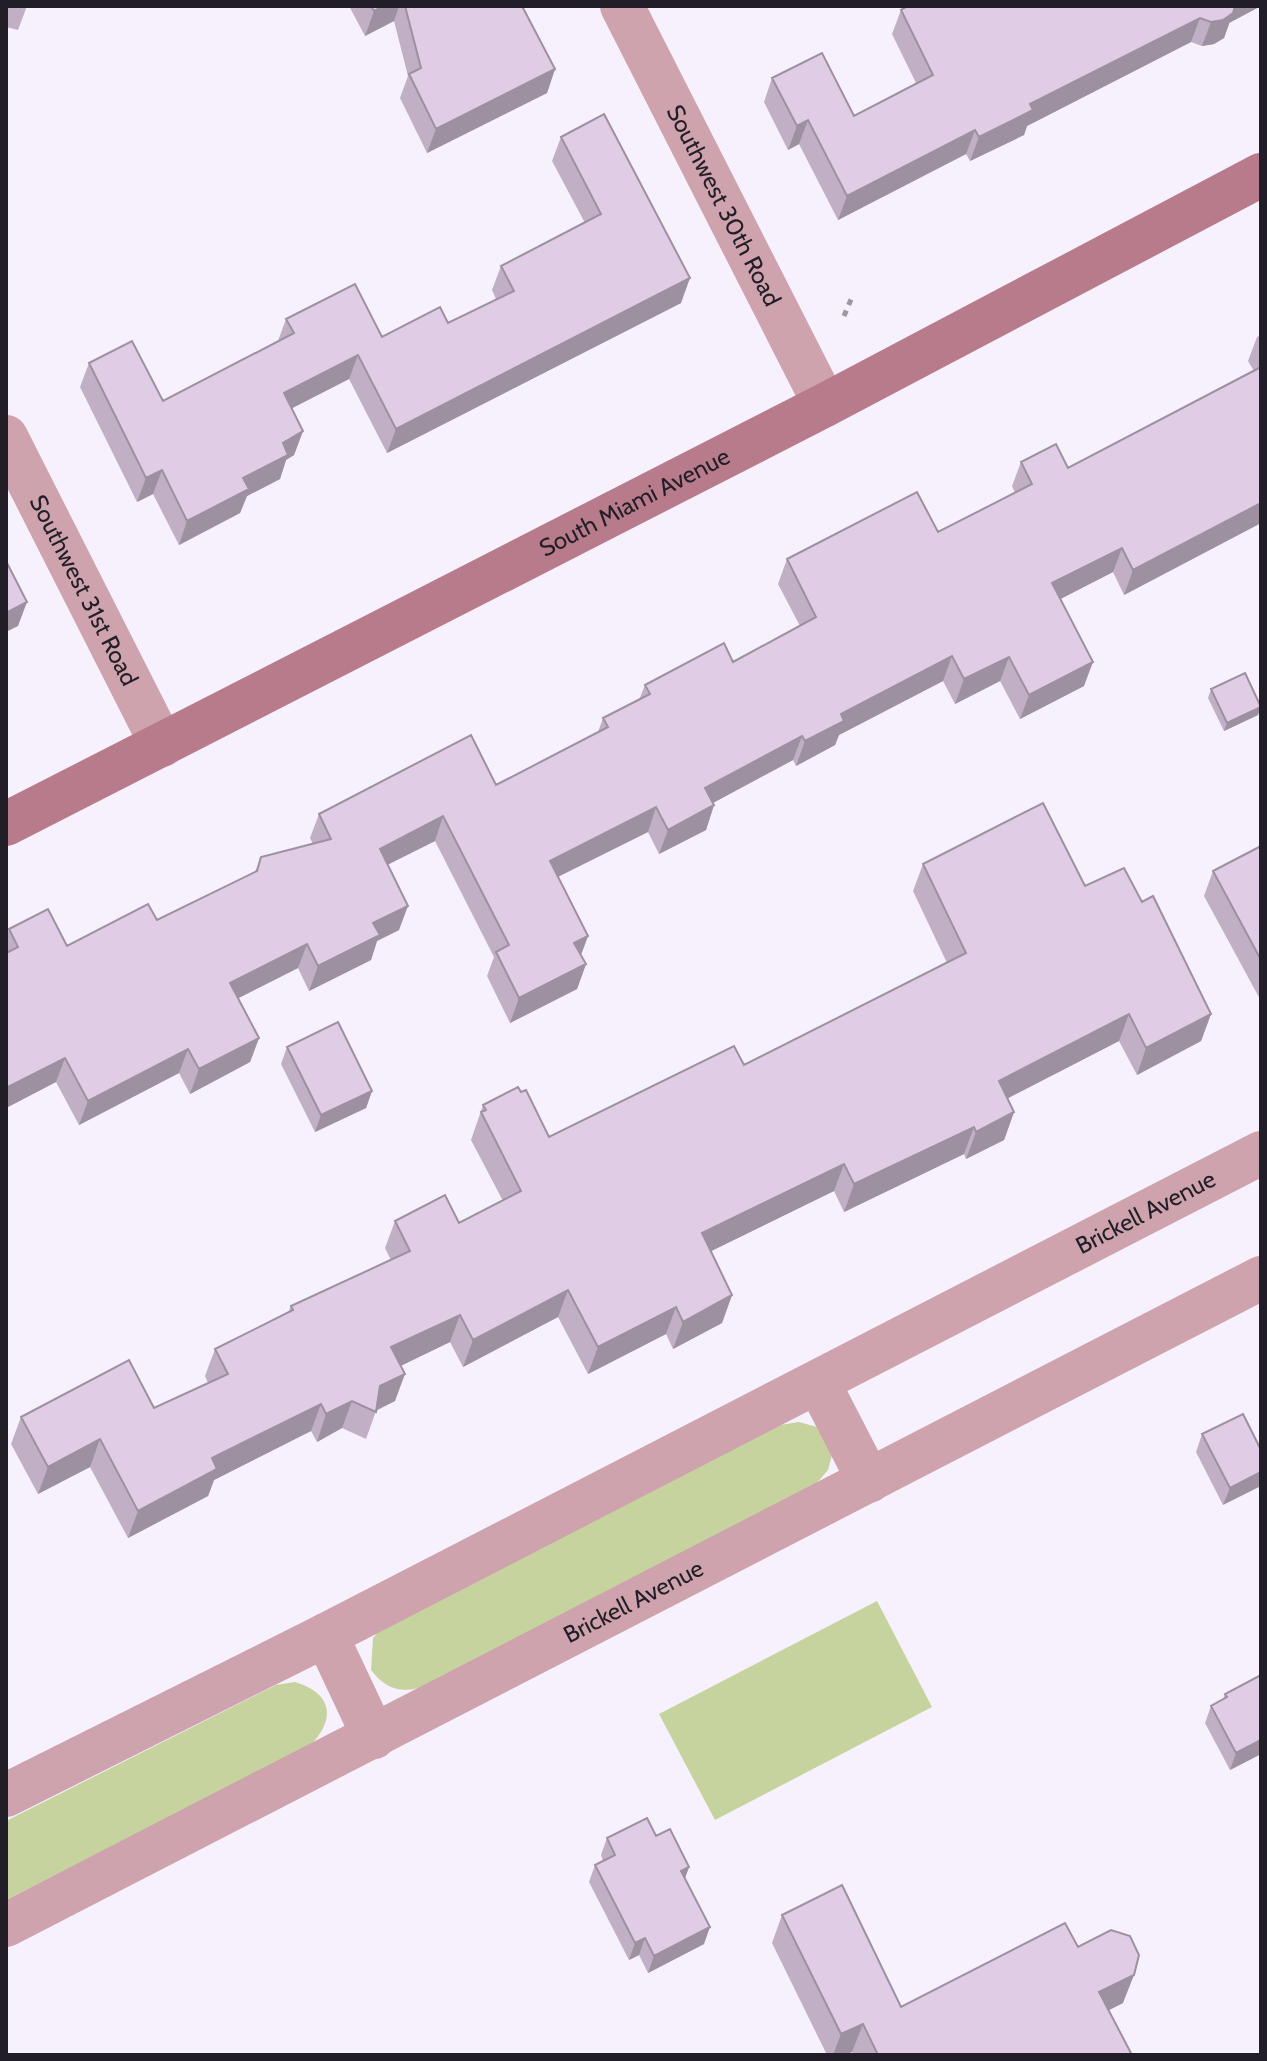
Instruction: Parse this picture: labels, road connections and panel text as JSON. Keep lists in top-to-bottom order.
{
  "streets": {
    "main road": ["South Miami Avenue"],
    "street": ["Southwest 30th Road", "Southwest 31st Road", "Brickell Avenue"]
  },
  "crossings": [
    ["Southwest 30th Road", "South Miami Avenue"],
    ["South Miami Avenue", "Southwest 31st Road"]
  ]
}
